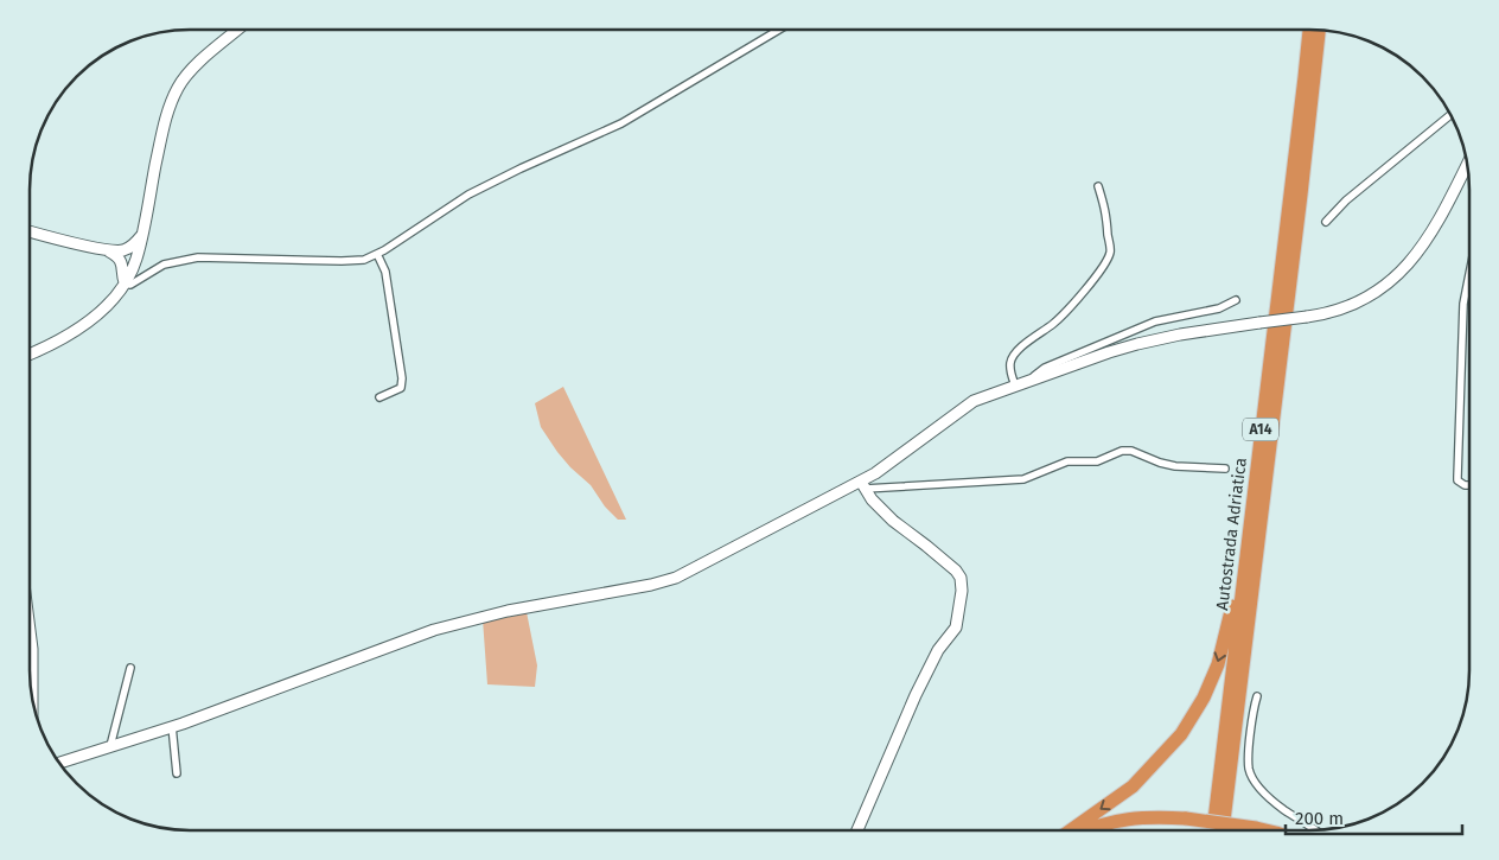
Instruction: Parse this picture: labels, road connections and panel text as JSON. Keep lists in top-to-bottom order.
{
  "streets": {
    "highway": ["A14", "Autostrada Adriatica"]
  },
  "scale_bar": "200 m"
}
